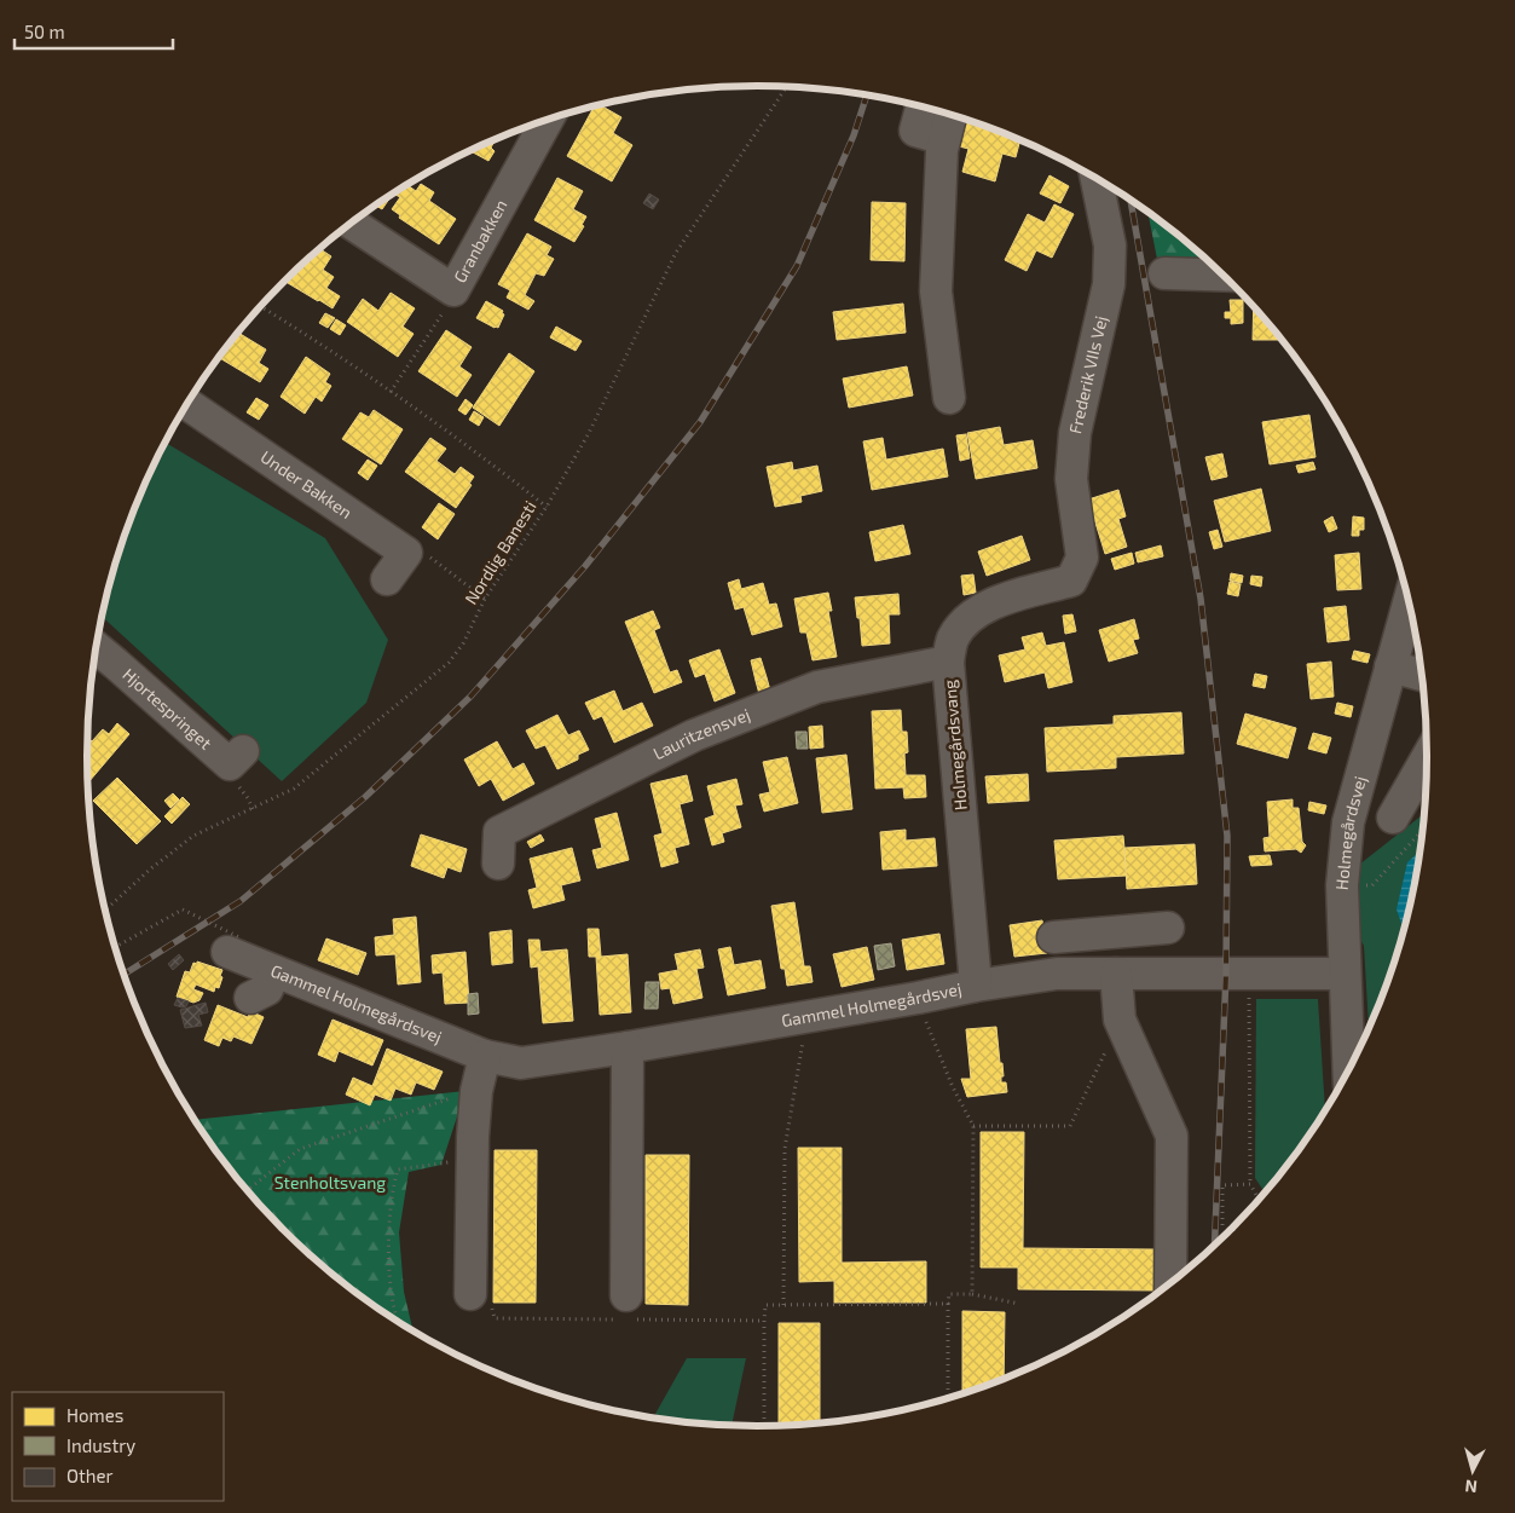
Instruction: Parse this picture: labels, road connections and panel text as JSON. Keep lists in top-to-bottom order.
{
  "streets": {
    "street": [
      "Granbakken",
      "Frederik VIIs Vej",
      "Under Bakken",
      "Hjortespringet",
      "Lauritzensvej",
      "Holmegårdsvang",
      "Holmegårdsvej",
      "Gammel Holmegårdsvej"
    ],
    "path": ["Nordlig Banesti"]
  },
  "crossings": [
    ["Frederik VIIs Vej", "Holmegårdsvang"],
    ["Lauritzensvej", "Holmegårdsvang"],
    ["Holmegårdsvang", "Gammel Holmegårdsvej"],
    ["Holmegårdsvej", "Gammel Holmegårdsvej"]
  ],
  "parks": ["Stenholtsvang"],
  "legend": ["Homes", "Industry", "Other"],
  "scale_bar": "50 m",
  "north": "bottom"
}
